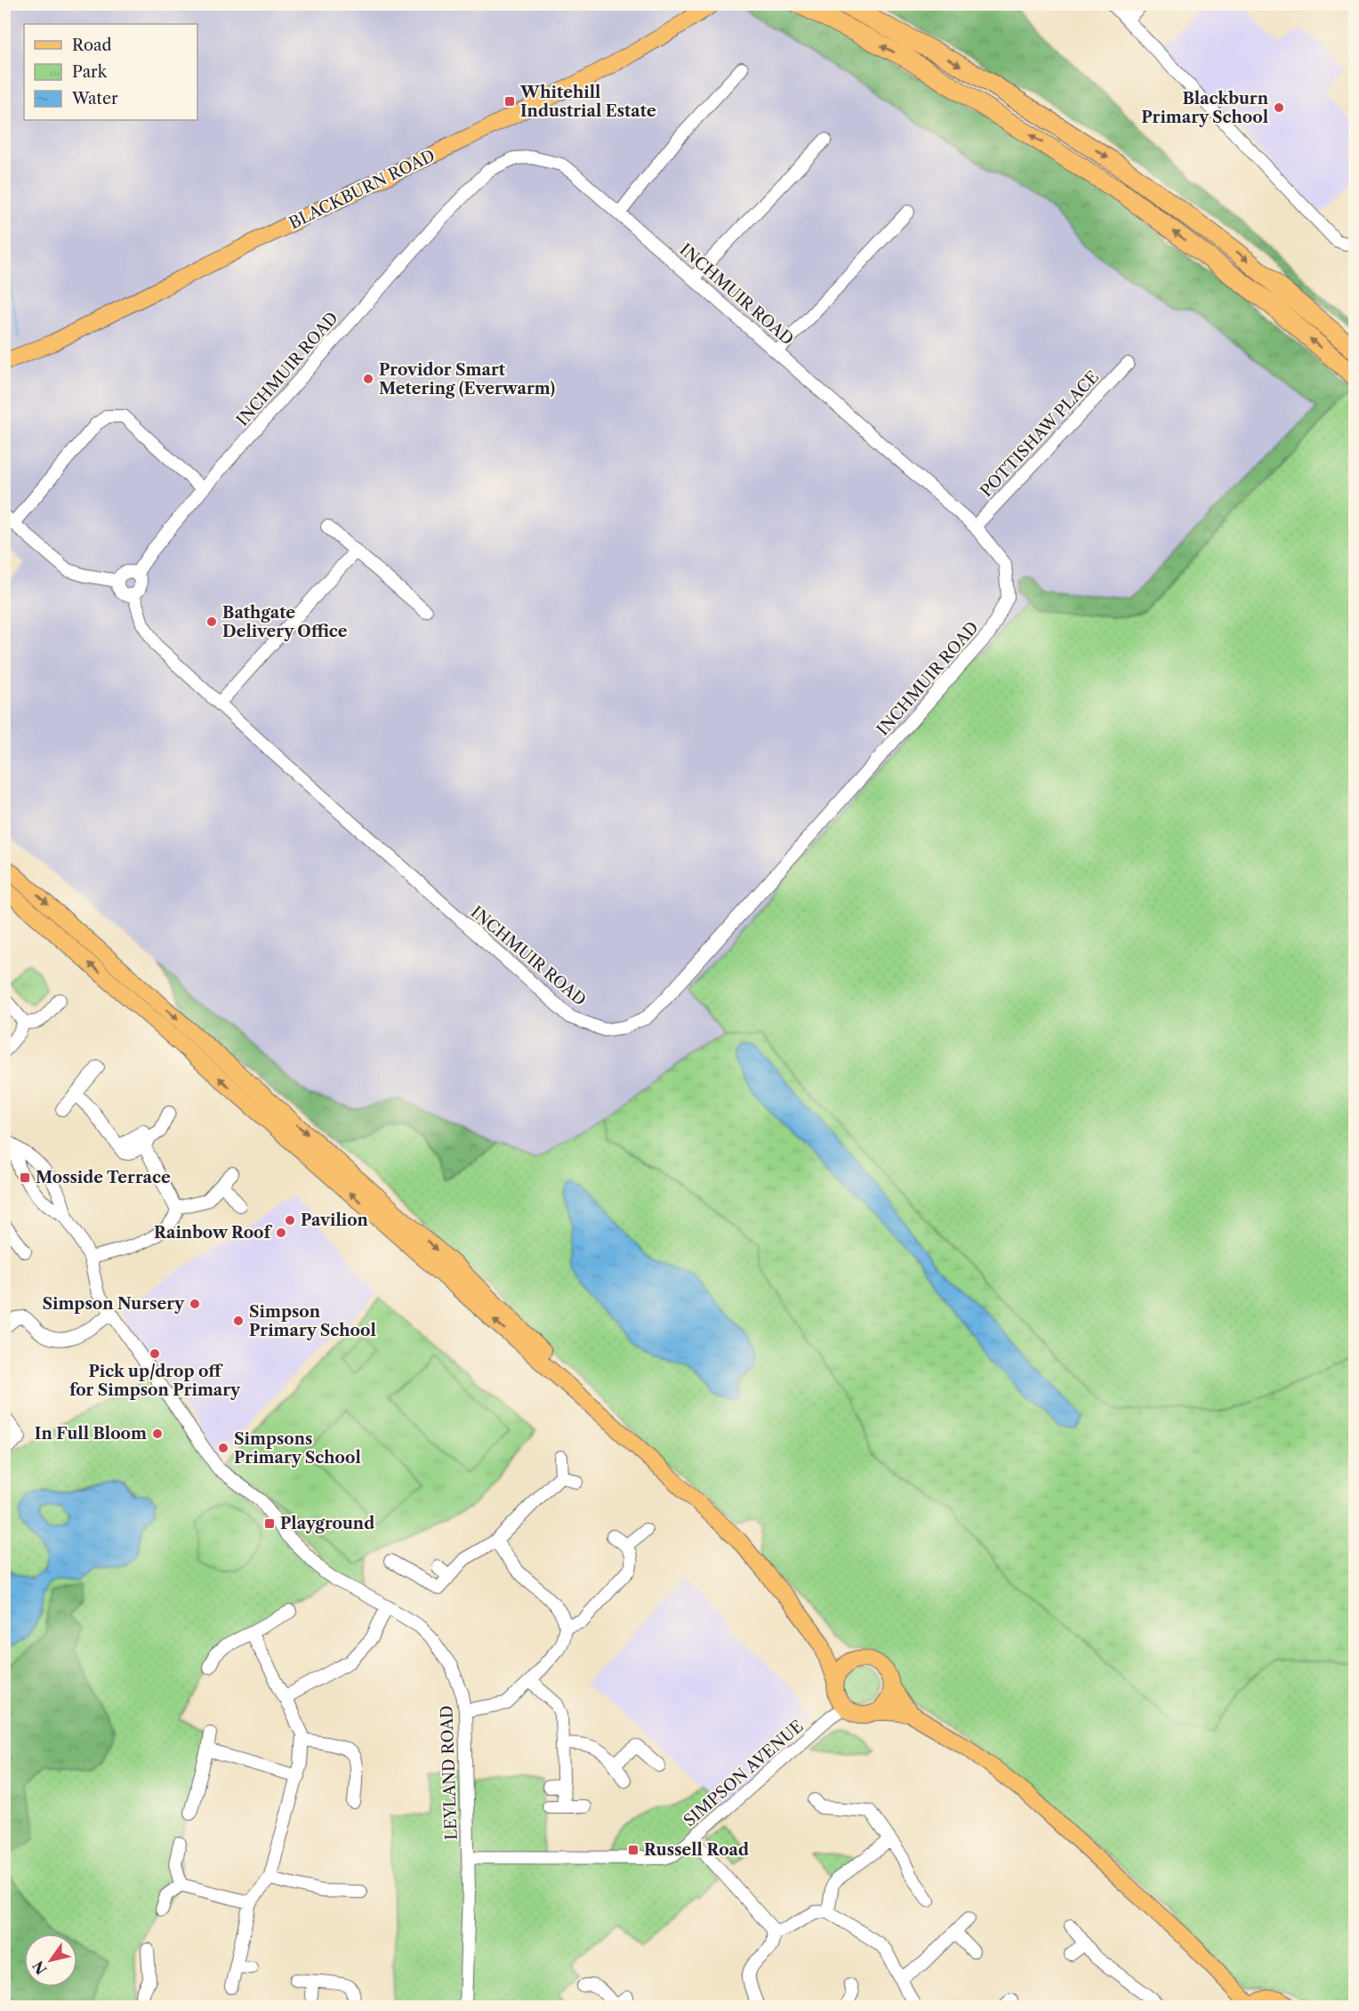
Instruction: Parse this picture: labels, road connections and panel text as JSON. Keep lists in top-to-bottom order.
{
  "streets": {
    "main road": ["BLACKBURN ROAD"],
    "street": [
      "INCHMUIR ROAD",
      "POTTISHAW PLACE",
      "LEYLAND ROAD",
      "SIMPSON AVENUE"
    ]
  },
  "crossings": [
    ["INCHMUIR ROAD", "POTTISHAW PLACE"],
    ["LEYLAND ROAD", "SIMPSON AVENUE"]
  ],
  "places": {
    "transit": [
      "Whitehill Industrial Estate",
      "Mosside Terrace",
      "Playground",
      "Russell Road"
    ],
    "other": [
      "Blackburn Primary School",
      "Providor Smart Metering (Everwarm)",
      "Bathgate Delivery Office",
      "Pavilion",
      "Rainbow Roof",
      "Simpson Nursery",
      "Simpson Primary School",
      "Pick up/drop off for Simpson Primary",
      "In Full Bloom",
      "Simpsons Primary School"
    ]
  },
  "legend": ["Road", "Park", "Water"],
  "north": "bottom left"
}
